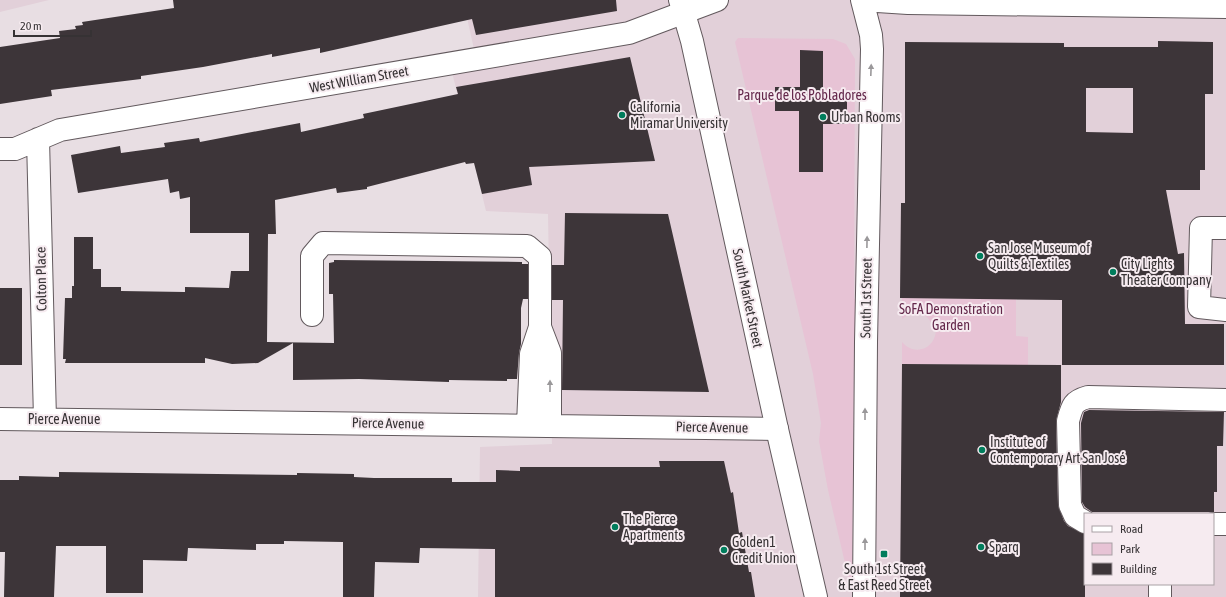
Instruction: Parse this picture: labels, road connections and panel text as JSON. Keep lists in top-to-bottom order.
{
  "streets": {
    "street": [
      "West William Street",
      "Colton Place",
      "South Market Street",
      "South 1st Street",
      "Pierce Avenue"
    ]
  },
  "crossings": [
    ["West William Street", "Colton Place"],
    ["West William Street", "South Market Street"],
    ["Colton Place", "Pierce Avenue"],
    ["South Market Street", "Pierce Avenue"]
  ],
  "one_way": ["South 1st Street"],
  "parks": ["Parque de los Pobladores", "SoFA Demonstration Garden"],
  "places": {
    "other": [
      "California Miramar University",
      "Urban Rooms",
      "San Jose Museum of Quilts & Textiles",
      "City Lights Theater Company",
      "Institute of Contemporary Art San José",
      "The Pierce Apartments",
      "Sparq",
      "Golden1 Credit Union"
    ],
    "transit": ["South 1st Street & East Reed Street"]
  },
  "legend": ["Road", "Park", "Building"],
  "scale_bar": "20 m"
}
